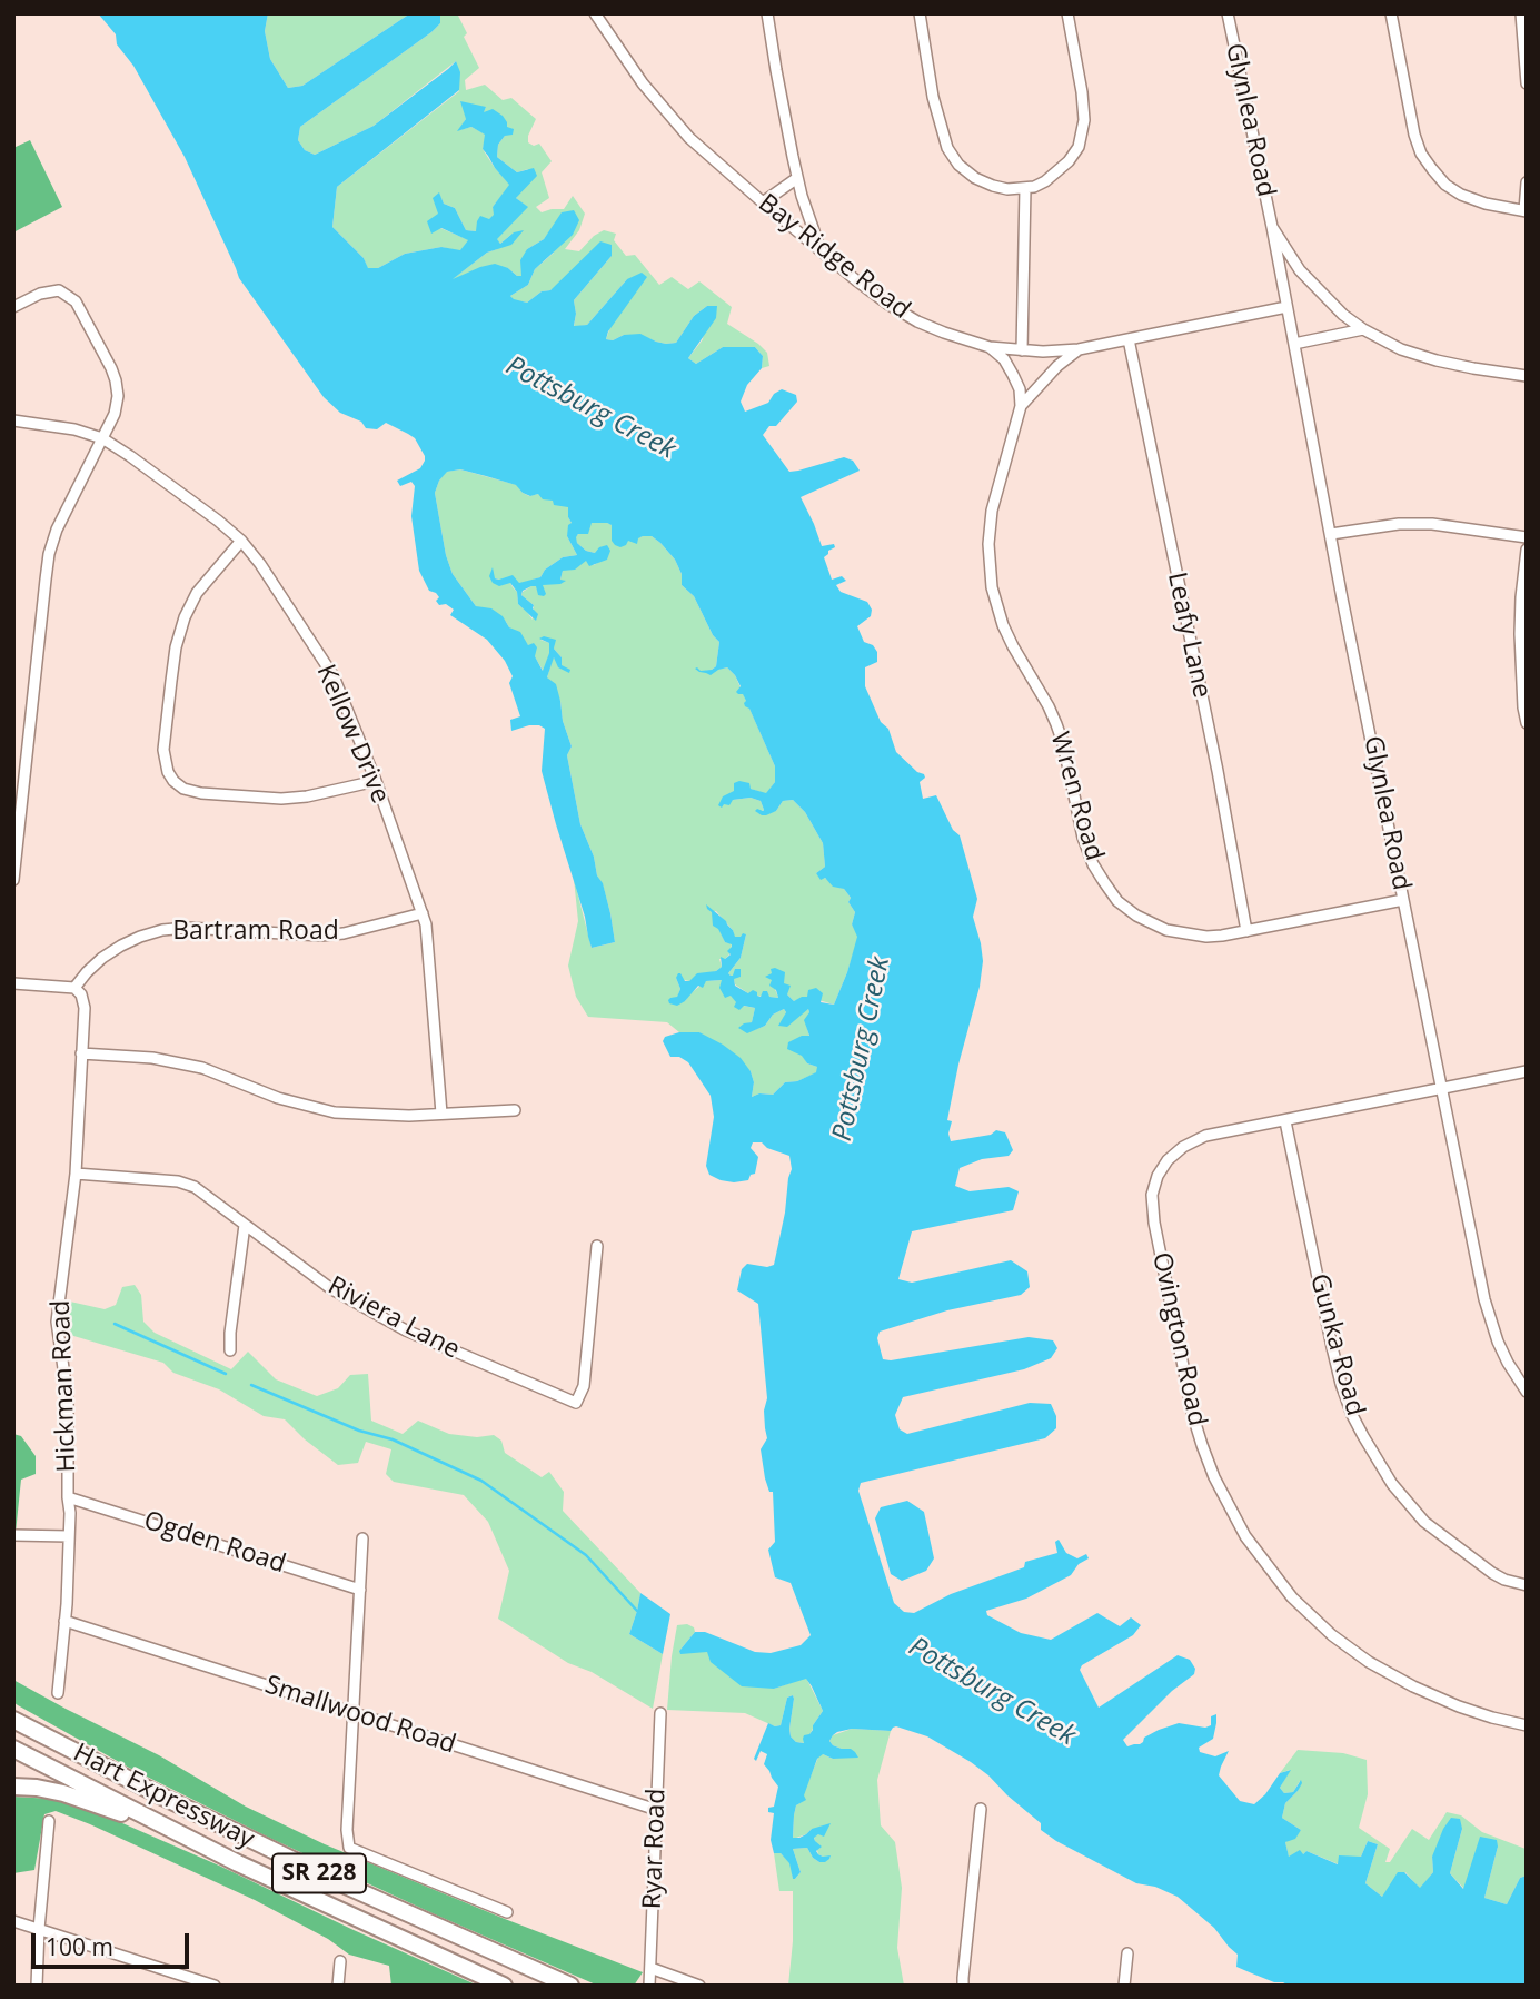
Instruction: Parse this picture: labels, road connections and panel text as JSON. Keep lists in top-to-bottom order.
{
  "streets": {
    "highway": ["Hart Expressway", "SR 228"],
    "street": [
      "Glynlea Road",
      "Bay Ridge Road",
      "Leafy Lane",
      "Kellow Drive",
      "Wren Road",
      "Bartram Road",
      "Riviera Lane",
      "Ovington Road",
      "Gunka Road",
      "Hickman Road",
      "Ogden Road",
      "Smallwood Road",
      "Ryar Road"
    ]
  },
  "crossings": [
    ["Glynlea Road", "Bay Ridge Road"],
    ["Glynlea Road", "Wren Road"],
    ["Glynlea Road", "Ovington Road"],
    ["Bay Ridge Road", "Leafy Lane"],
    ["Bay Ridge Road", "Wren Road"],
    ["Leafy Lane", "Wren Road"],
    ["Kellow Drive", "Bartram Road"],
    ["Bartram Road", "Hickman Road"],
    ["Riviera Lane", "Hickman Road"],
    ["Ovington Road", "Gunka Road"],
    ["Hickman Road", "Ogden Road"],
    ["Hickman Road", "Smallwood Road"],
    ["Smallwood Road", "Ryar Road"]
  ],
  "water": ["Pottsburg Creek"],
  "scale_bar": "100 m"
}
